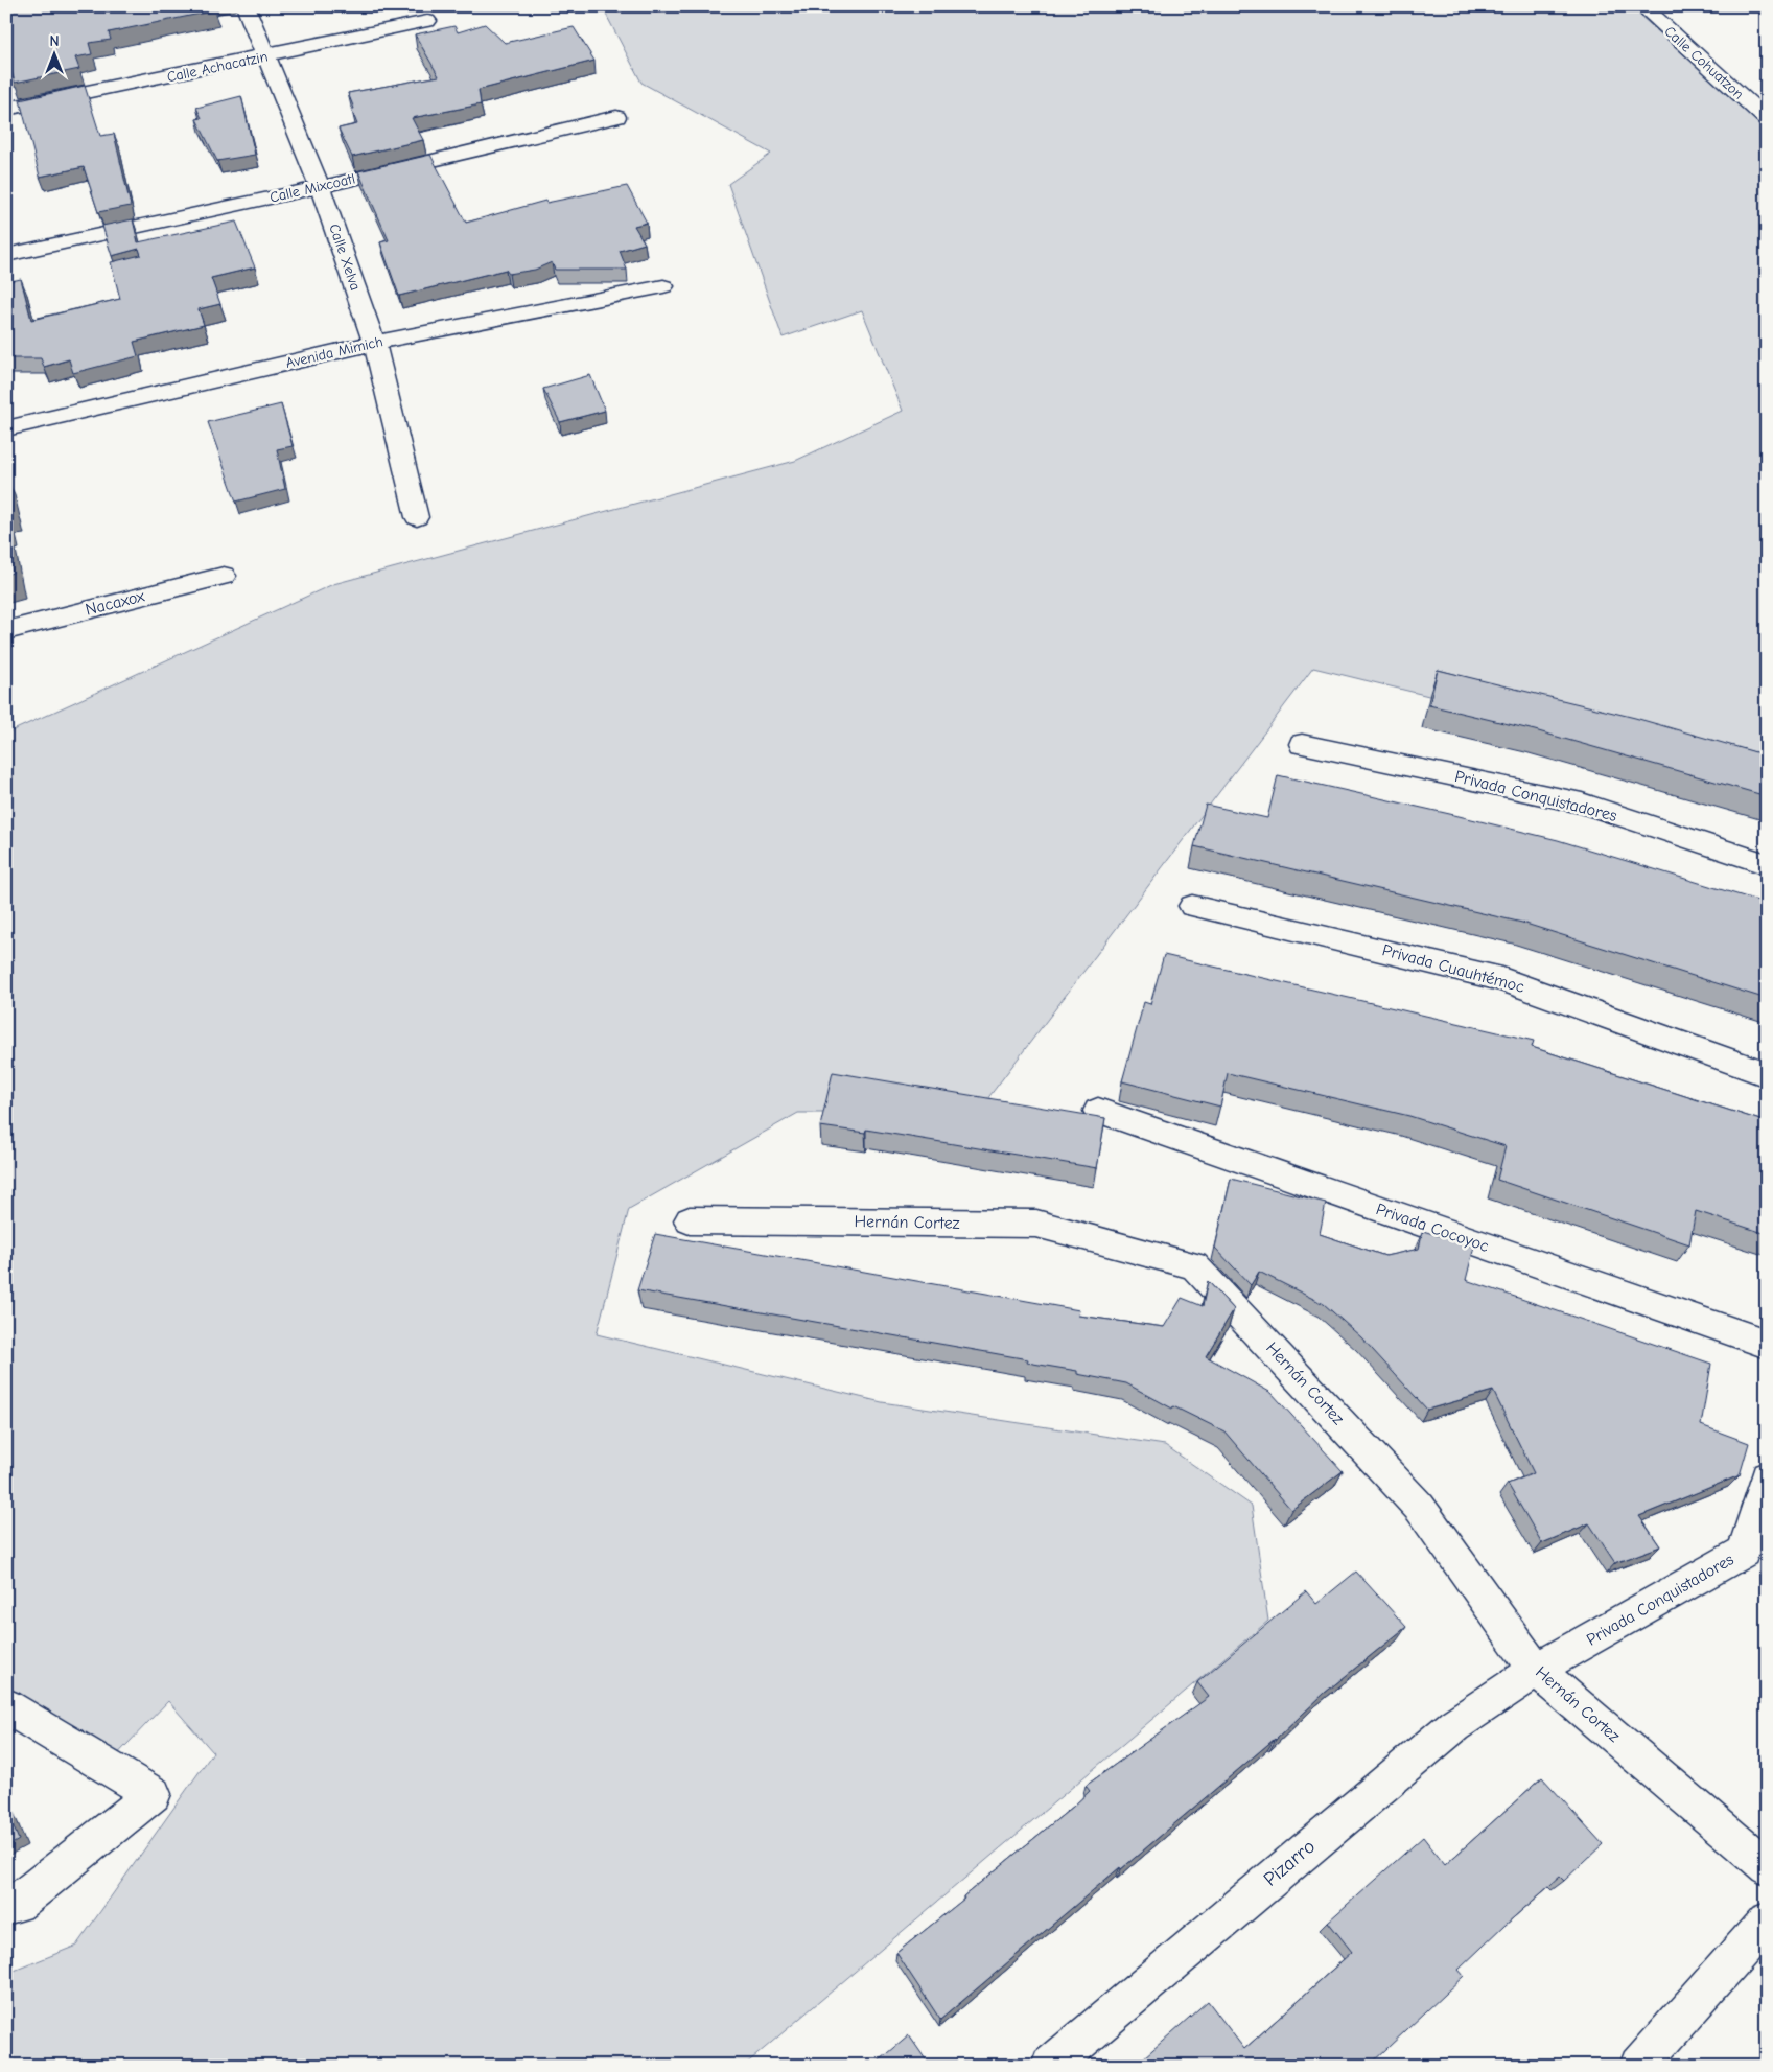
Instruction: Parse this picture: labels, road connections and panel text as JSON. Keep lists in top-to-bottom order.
{
  "streets": {
    "street": [
      "Calle Cohuatzon",
      "Calle Achacatzin",
      "Calle Mixcoatl",
      "Calle Xelva",
      "Avenida Mimich",
      "Nacaxox",
      "Privada Conquistadores",
      "Privada Cuauhtémoc",
      "Hernán Cortez",
      "Privada Cocoyoc",
      "Pizarro"
    ]
  },
  "crossings": [
    ["Calle Achacatzin", "Calle Xelva"],
    ["Calle Mixcoatl", "Calle Xelva"],
    ["Calle Xelva", "Avenida Mimich"],
    ["Privada Conquistadores", "Hernán Cortez"],
    ["Privada Conquistadores", "Pizarro"],
    ["Hernán Cortez", "Pizarro"]
  ],
  "north": "top"
}
